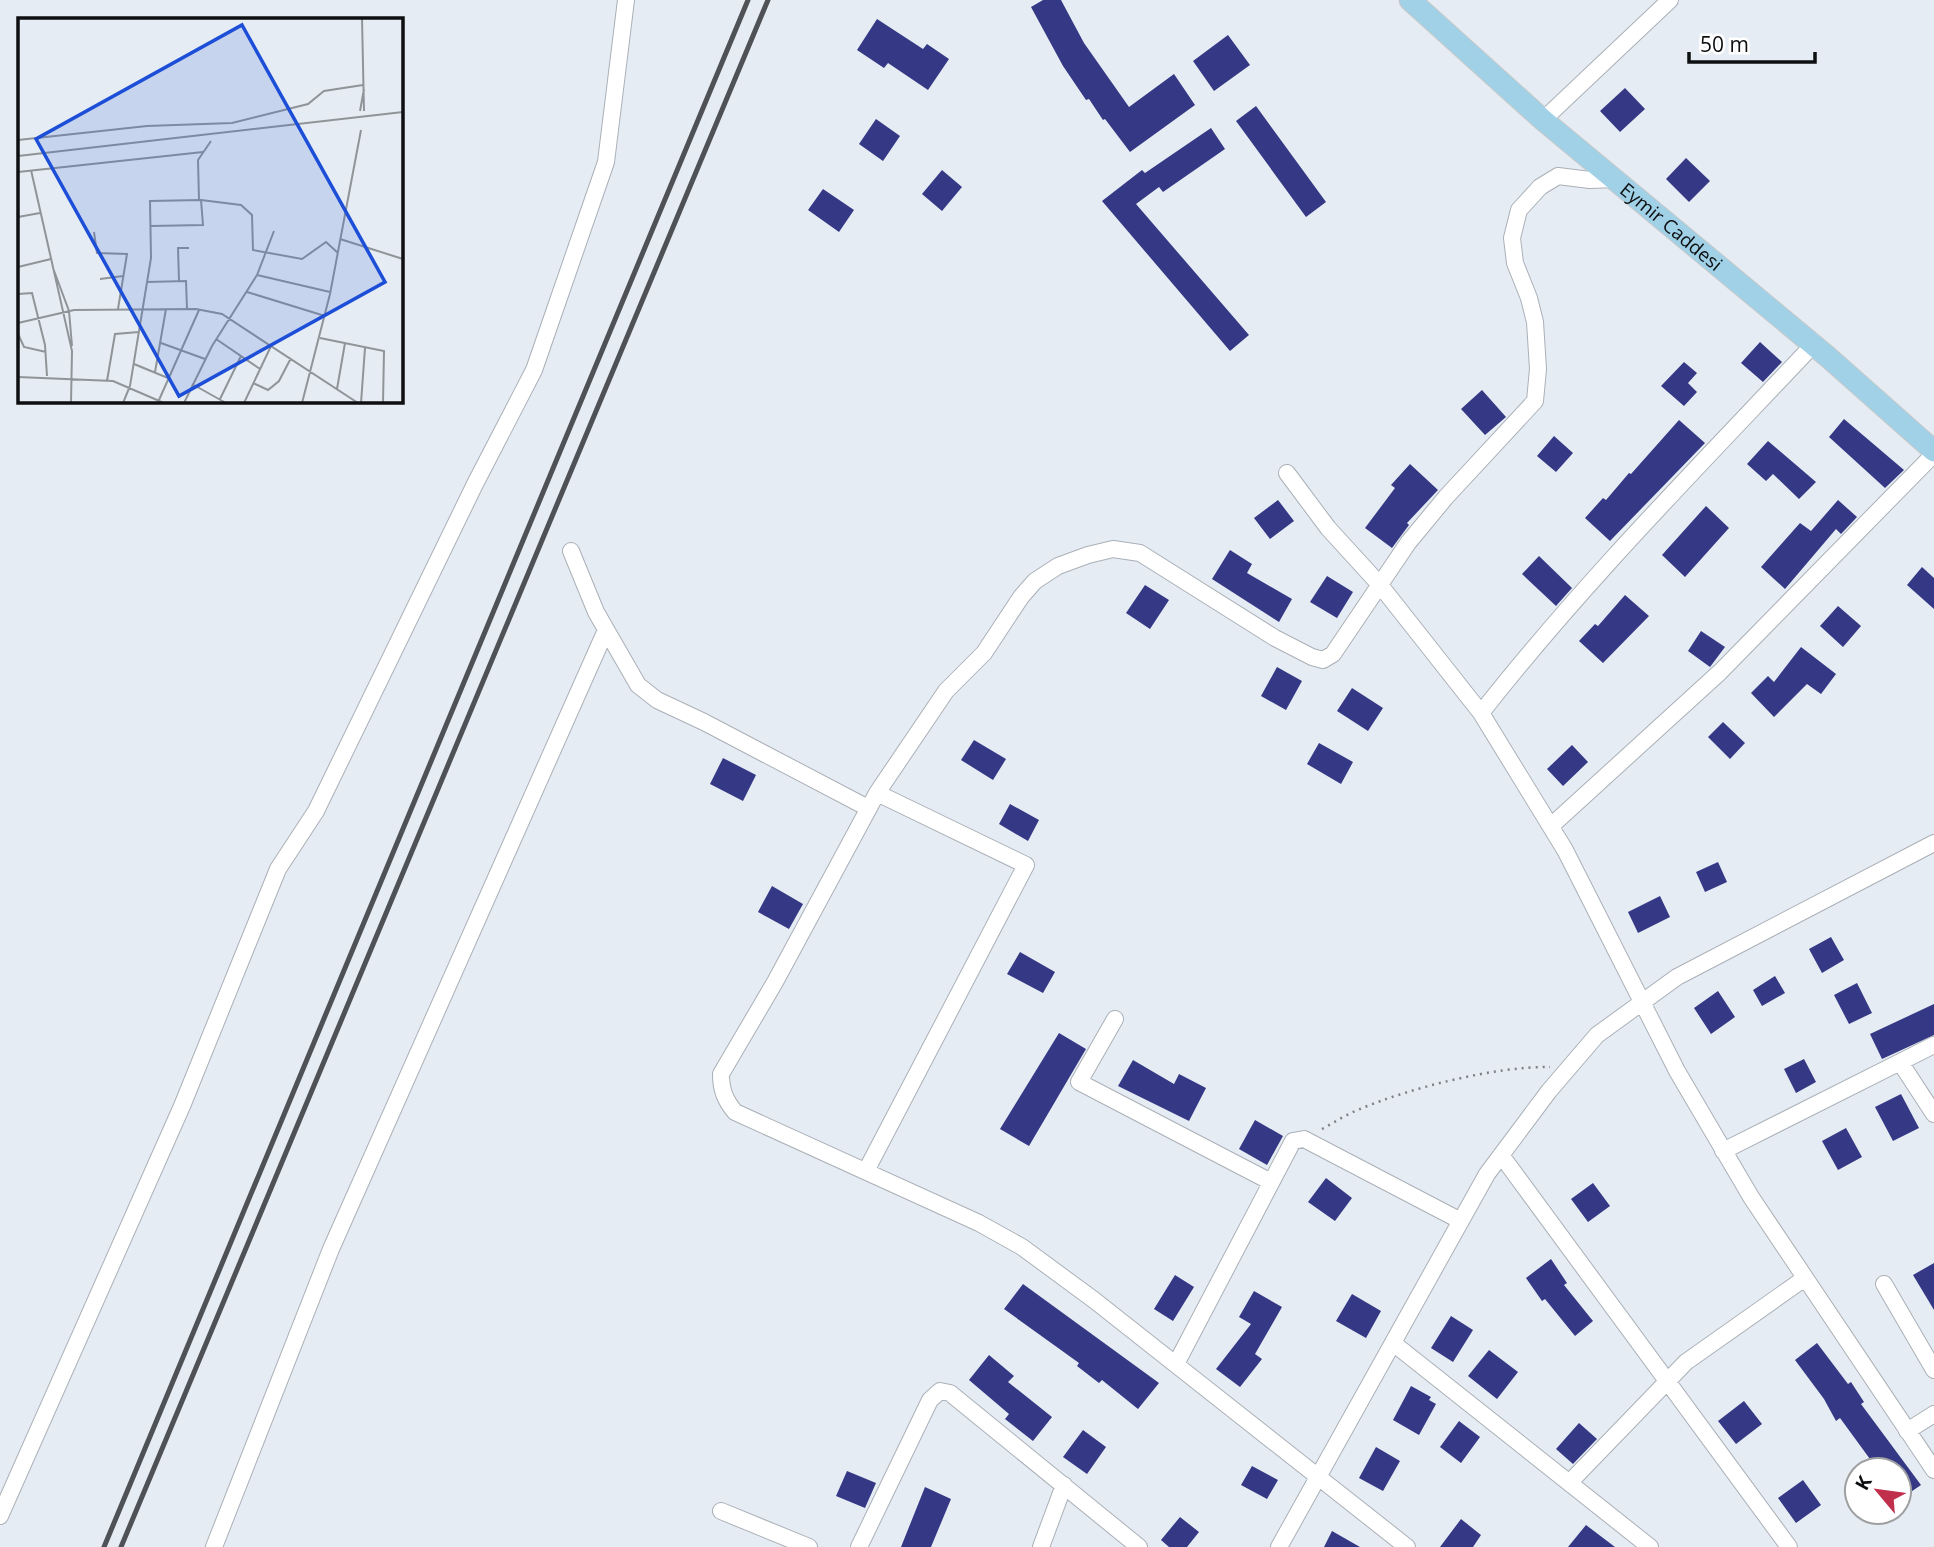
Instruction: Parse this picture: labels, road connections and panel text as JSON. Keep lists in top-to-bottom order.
{
  "streets": {
    "main road": ["Eymir Caddesi"]
  },
  "scale_bar": "50 m",
  "north": "top left"
}
